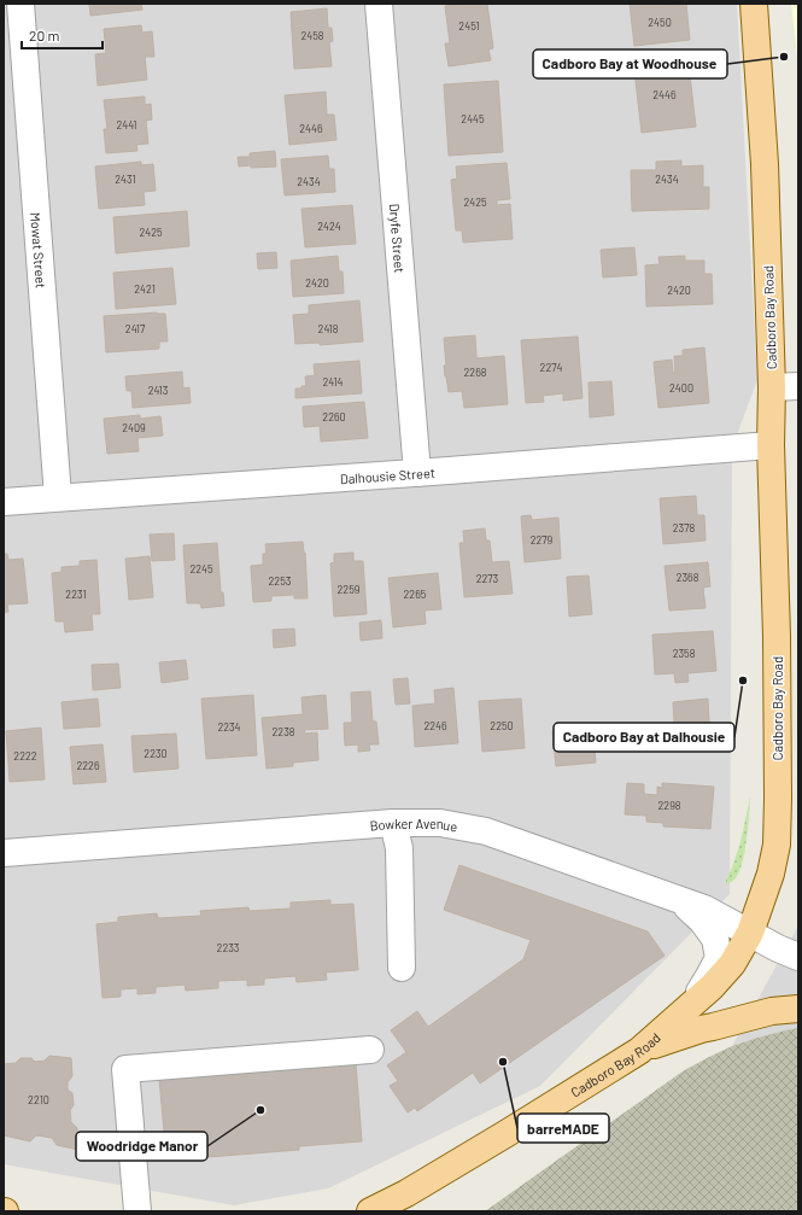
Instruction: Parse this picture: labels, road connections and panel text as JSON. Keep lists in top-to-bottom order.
{
  "streets": {
    "main road": ["Cadboro Bay Road"],
    "street": [
      "Dryfe Street",
      "Mowat Street",
      "Dalhousie Street",
      "Bowker Avenue"
    ]
  },
  "crossings": [
    ["Dryfe Street", "Dalhousie Street"],
    ["Mowat Street", "Dalhousie Street"],
    ["Cadboro Bay Road", "Dalhousie Street"],
    ["Cadboro Bay Road", "Bowker Avenue"]
  ],
  "places": [
    "Cadboro Bay at Woodhouse",
    "Cadboro Bay at Dalhousie",
    "barreMADE",
    "Woodridge Manor"
  ],
  "house_numbers": [
    "2450",
    "2451",
    "2458",
    "2446",
    "2445",
    "2441",
    "2446",
    "2431",
    "2434",
    "2434",
    "2425",
    "2424",
    "2425",
    "2420",
    "2421",
    "2420",
    "2417",
    "2418",
    "2274",
    "2268",
    "2414",
    "2400",
    "2413",
    "2260",
    "2409",
    "2378",
    "2279",
    "2245",
    "2368",
    "2273",
    "2253",
    "2259",
    "2231",
    "2265",
    "2358",
    "2246",
    "2250",
    "2234",
    "2238",
    "2230",
    "2222",
    "2226",
    "2298",
    "2233",
    "2210"
  ],
  "scale_bar": "20 m"
}
